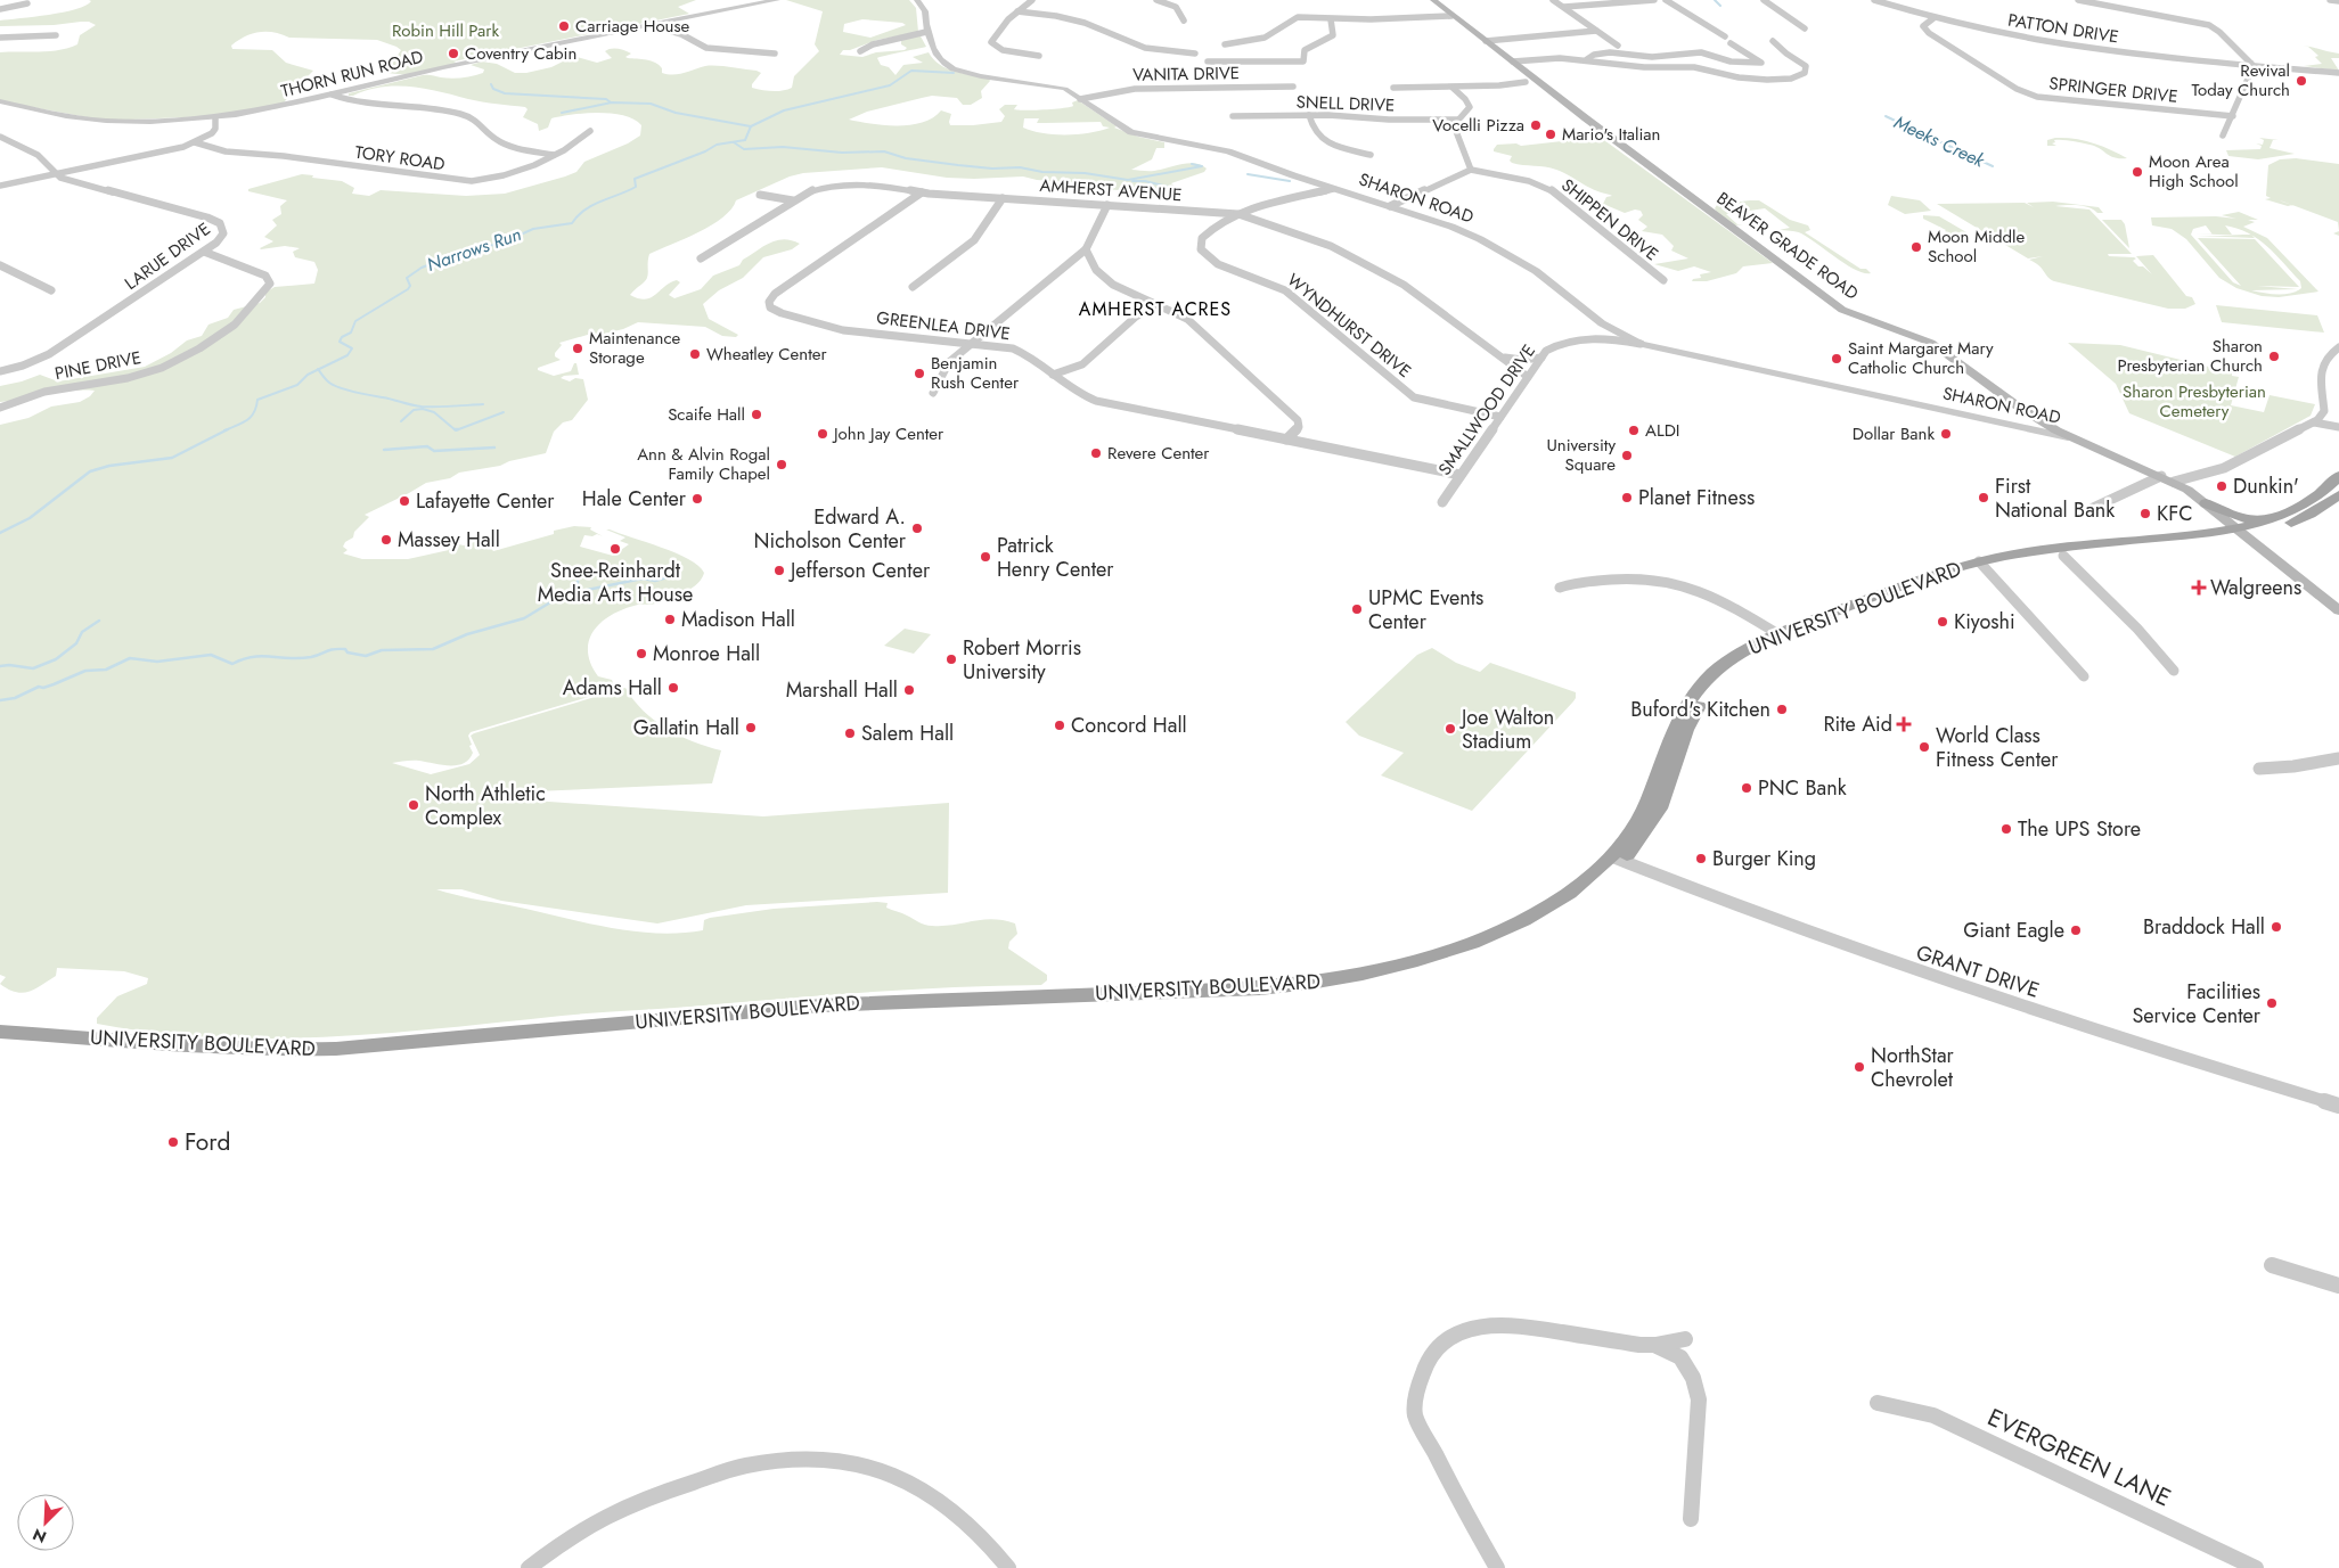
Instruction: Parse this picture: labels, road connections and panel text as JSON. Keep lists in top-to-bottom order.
{
  "streets": {
    "main road": ["BEAVER GRADE ROAD", "UNIVERSITY BOULEVARD"],
    "street": [
      "PATTON DRIVE",
      "THORN RUN ROAD",
      "VANITA DRIVE",
      "SPRINGER DRIVE",
      "SNELL DRIVE",
      "TORY ROAD",
      "AMHERST AVENUE",
      "SHARON ROAD",
      "SHIPPEN DRIVE",
      "LARUE DRIVE",
      "GREENLEA DRIVE",
      "WYNDHURST DRIVE",
      "PINE DRIVE",
      "SMALLWOOD DRIVE",
      "GRANT DRIVE",
      "EVERGREEN LANE"
    ]
  },
  "crossings": [
    ["PATTON DRIVE", "SPRINGER DRIVE"],
    ["VANITA DRIVE", "SHARON ROAD"],
    ["AMHERST AVENUE", "GREENLEA DRIVE"],
    ["AMHERST AVENUE", "WYNDHURST DRIVE"],
    ["AMHERST AVENUE", "SMALLWOOD DRIVE"],
    ["SHARON ROAD", "BEAVER GRADE ROAD"],
    ["SHARON ROAD", "WYNDHURST DRIVE"],
    ["SHARON ROAD", "SMALLWOOD DRIVE"],
    ["BEAVER GRADE ROAD", "UNIVERSITY BOULEVARD"],
    ["LARUE DRIVE", "PINE DRIVE"],
    ["GREENLEA DRIVE", "SMALLWOOD DRIVE"],
    ["WYNDHURST DRIVE", "SMALLWOOD DRIVE"],
    ["UNIVERSITY BOULEVARD", "GRANT DRIVE"]
  ],
  "districts": ["AMHERST ACRES"],
  "water": ["Meeks Creek", "Narrows Run"],
  "parks": ["Robin Hill Park", "Sharon Presbyterian Cemetery"],
  "places": {
    "other": [
      "Carriage House",
      "Coventry Cabin",
      "Revival Today Church",
      "Vocelli Pizza",
      "Mario's Italian",
      "Moon Area High School",
      "Moon Middle School",
      "Maintenance Storage",
      "Wheatley Center",
      "Sharon Presbyterian Church",
      "Saint Margaret Mary Catholic Church",
      "Benjamin Rush Center",
      "Scaife Hall",
      "ALDI",
      "John Jay Center",
      "Dollar Bank",
      "Revere Center",
      "University Square",
      "Ann & Alvin Rogal Family Chapel",
      "Dunkin'",
      "Planet Fitness",
      "First National Bank",
      "Hale Center",
      "Lafayette Center",
      "KFC",
      "Edward A. Nicholson Center",
      "Massey Hall",
      "Snee-Reinhardt Media Arts House",
      "Patrick Henry Center",
      "Jefferson Center",
      "UPMC Events Center",
      "Madison Hall",
      "Kiyoshi",
      "Monroe Hall",
      "Robert Morris University",
      "Adams Hall",
      "Marshall Hall",
      "Buford's Kitchen",
      "Concord Hall",
      "Gallatin Hall",
      "Joe Walton Stadium",
      "Salem Hall",
      "World Class Fitness Center",
      "PNC Bank",
      "North Athletic Complex",
      "The UPS Store",
      "Burger King",
      "Braddock Hall",
      "Giant Eagle",
      "Facilities Service Center",
      "NorthStar Chevrolet",
      "Ford"
    ],
    "health": ["Walgreens", "Rite Aid"]
  },
  "north": "bottom left"
}
